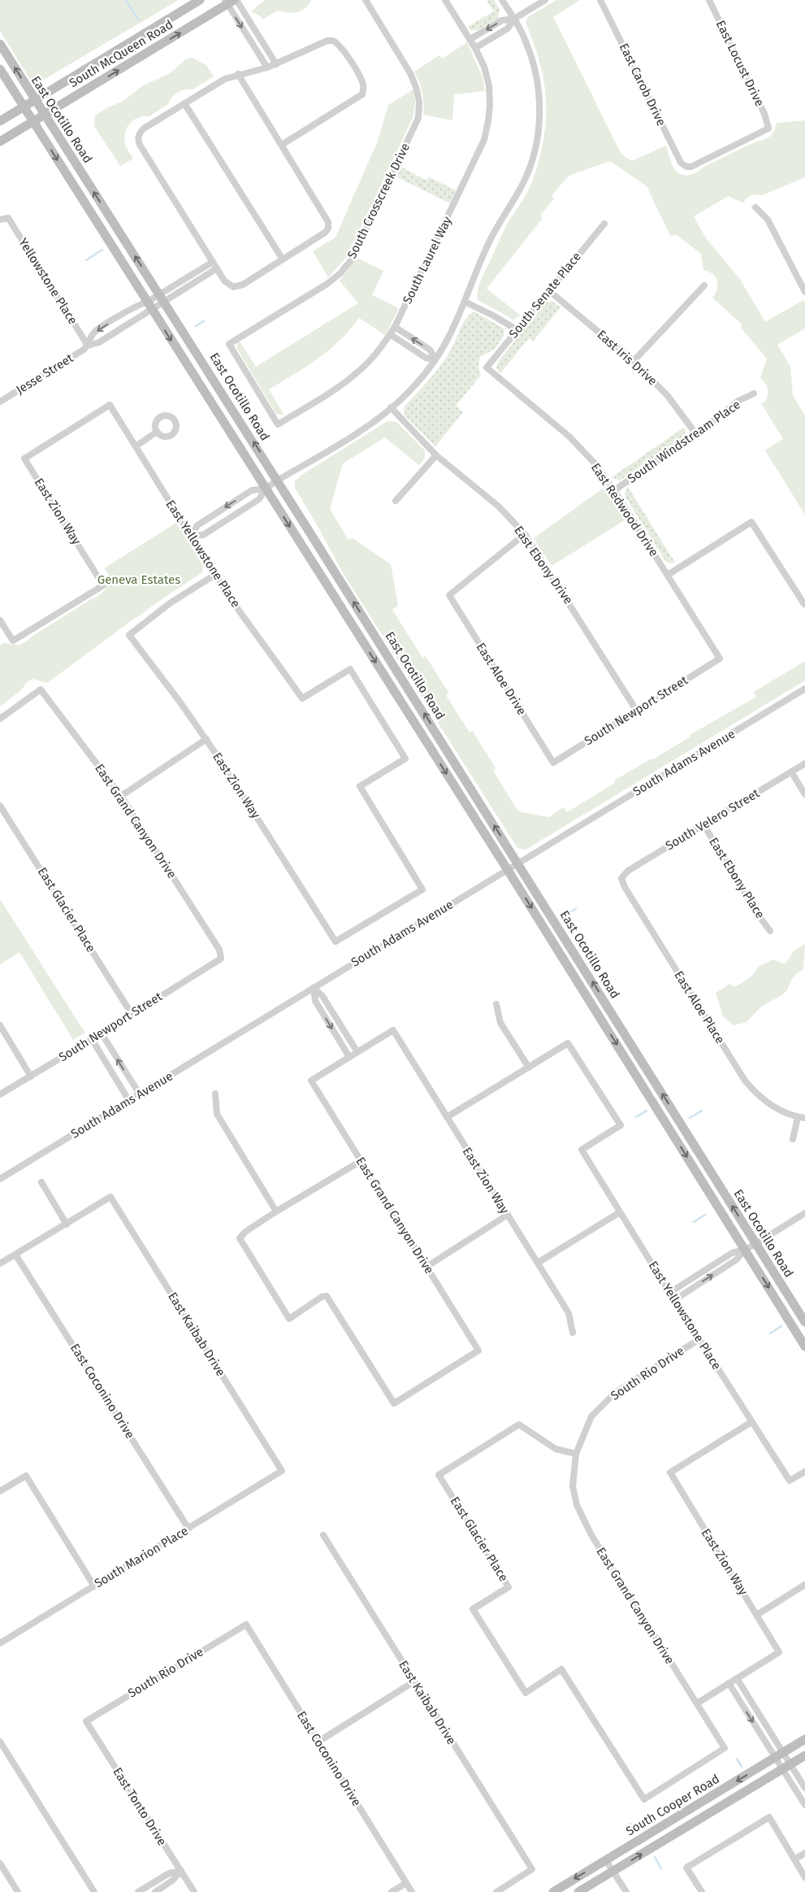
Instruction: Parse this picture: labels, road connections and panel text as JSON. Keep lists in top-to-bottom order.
{
  "streets": {
    "main road": ["South McQueen Road", "East Ocotillo Road", "South Cooper Road"],
    "street": [
      "East Locust Drive",
      "East Carob Drive",
      "South Crosscreek Drive",
      "South Laurel Way",
      "Yellowstone Place",
      "South Senate Place",
      "East Iris Drive",
      "Jesse Street",
      "South Windstream Place",
      "East Redwood Drive",
      "East Zion Way",
      "East Yellowstone Place",
      "East Ebony Drive",
      "East Aloe Drive",
      "South Newport Street",
      "South Adams Avenue",
      "South Velero Street",
      "East Grand Canyon Drive",
      "East Ebony Place",
      "East Glacier Place",
      "East Aloe Place",
      "East Kaibab Drive",
      "South Rio Drive",
      "East Coconino Drive",
      "South Marion Place",
      "East Tonto Drive"
    ]
  },
  "crossings": [
    ["South McQueen Road", "East Ocotillo Road"],
    ["East Locust Drive", "East Carob Drive"],
    ["East Ocotillo Road", "Jesse Street"],
    ["East Ocotillo Road", "South Adams Avenue"],
    ["South Crosscreek Drive", "South Laurel Way"],
    ["Yellowstone Place", "Jesse Street"],
    ["South Senate Place", "East Iris Drive"],
    ["South Senate Place", "East Redwood Drive"],
    ["East Iris Drive", "South Windstream Place"],
    ["South Windstream Place", "East Redwood Drive"],
    ["East Redwood Drive", "South Newport Street"],
    ["East Zion Way", "East Yellowstone Place"],
    ["East Yellowstone Place", "South Rio Drive"],
    ["East Ebony Drive", "East Aloe Drive"],
    ["East Ebony Drive", "South Newport Street"],
    ["East Aloe Drive", "South Newport Street"],
    ["South Newport Street", "East Grand Canyon Drive"],
    ["South Newport Street", "East Glacier Place"],
    ["South Velero Street", "East Ebony Place"],
    ["South Velero Street", "East Aloe Place"],
    ["East Grand Canyon Drive", "East Glacier Place"],
    ["East Grand Canyon Drive", "South Rio Drive"],
    ["East Glacier Place", "South Rio Drive"],
    ["East Kaibab Drive", "South Marion Place"],
    ["South Rio Drive", "East Coconino Drive"],
    ["South Rio Drive", "East Tonto Drive"],
    ["East Coconino Drive", "South Marion Place"]
  ],
  "parks": ["Geneva Estates"]
}
